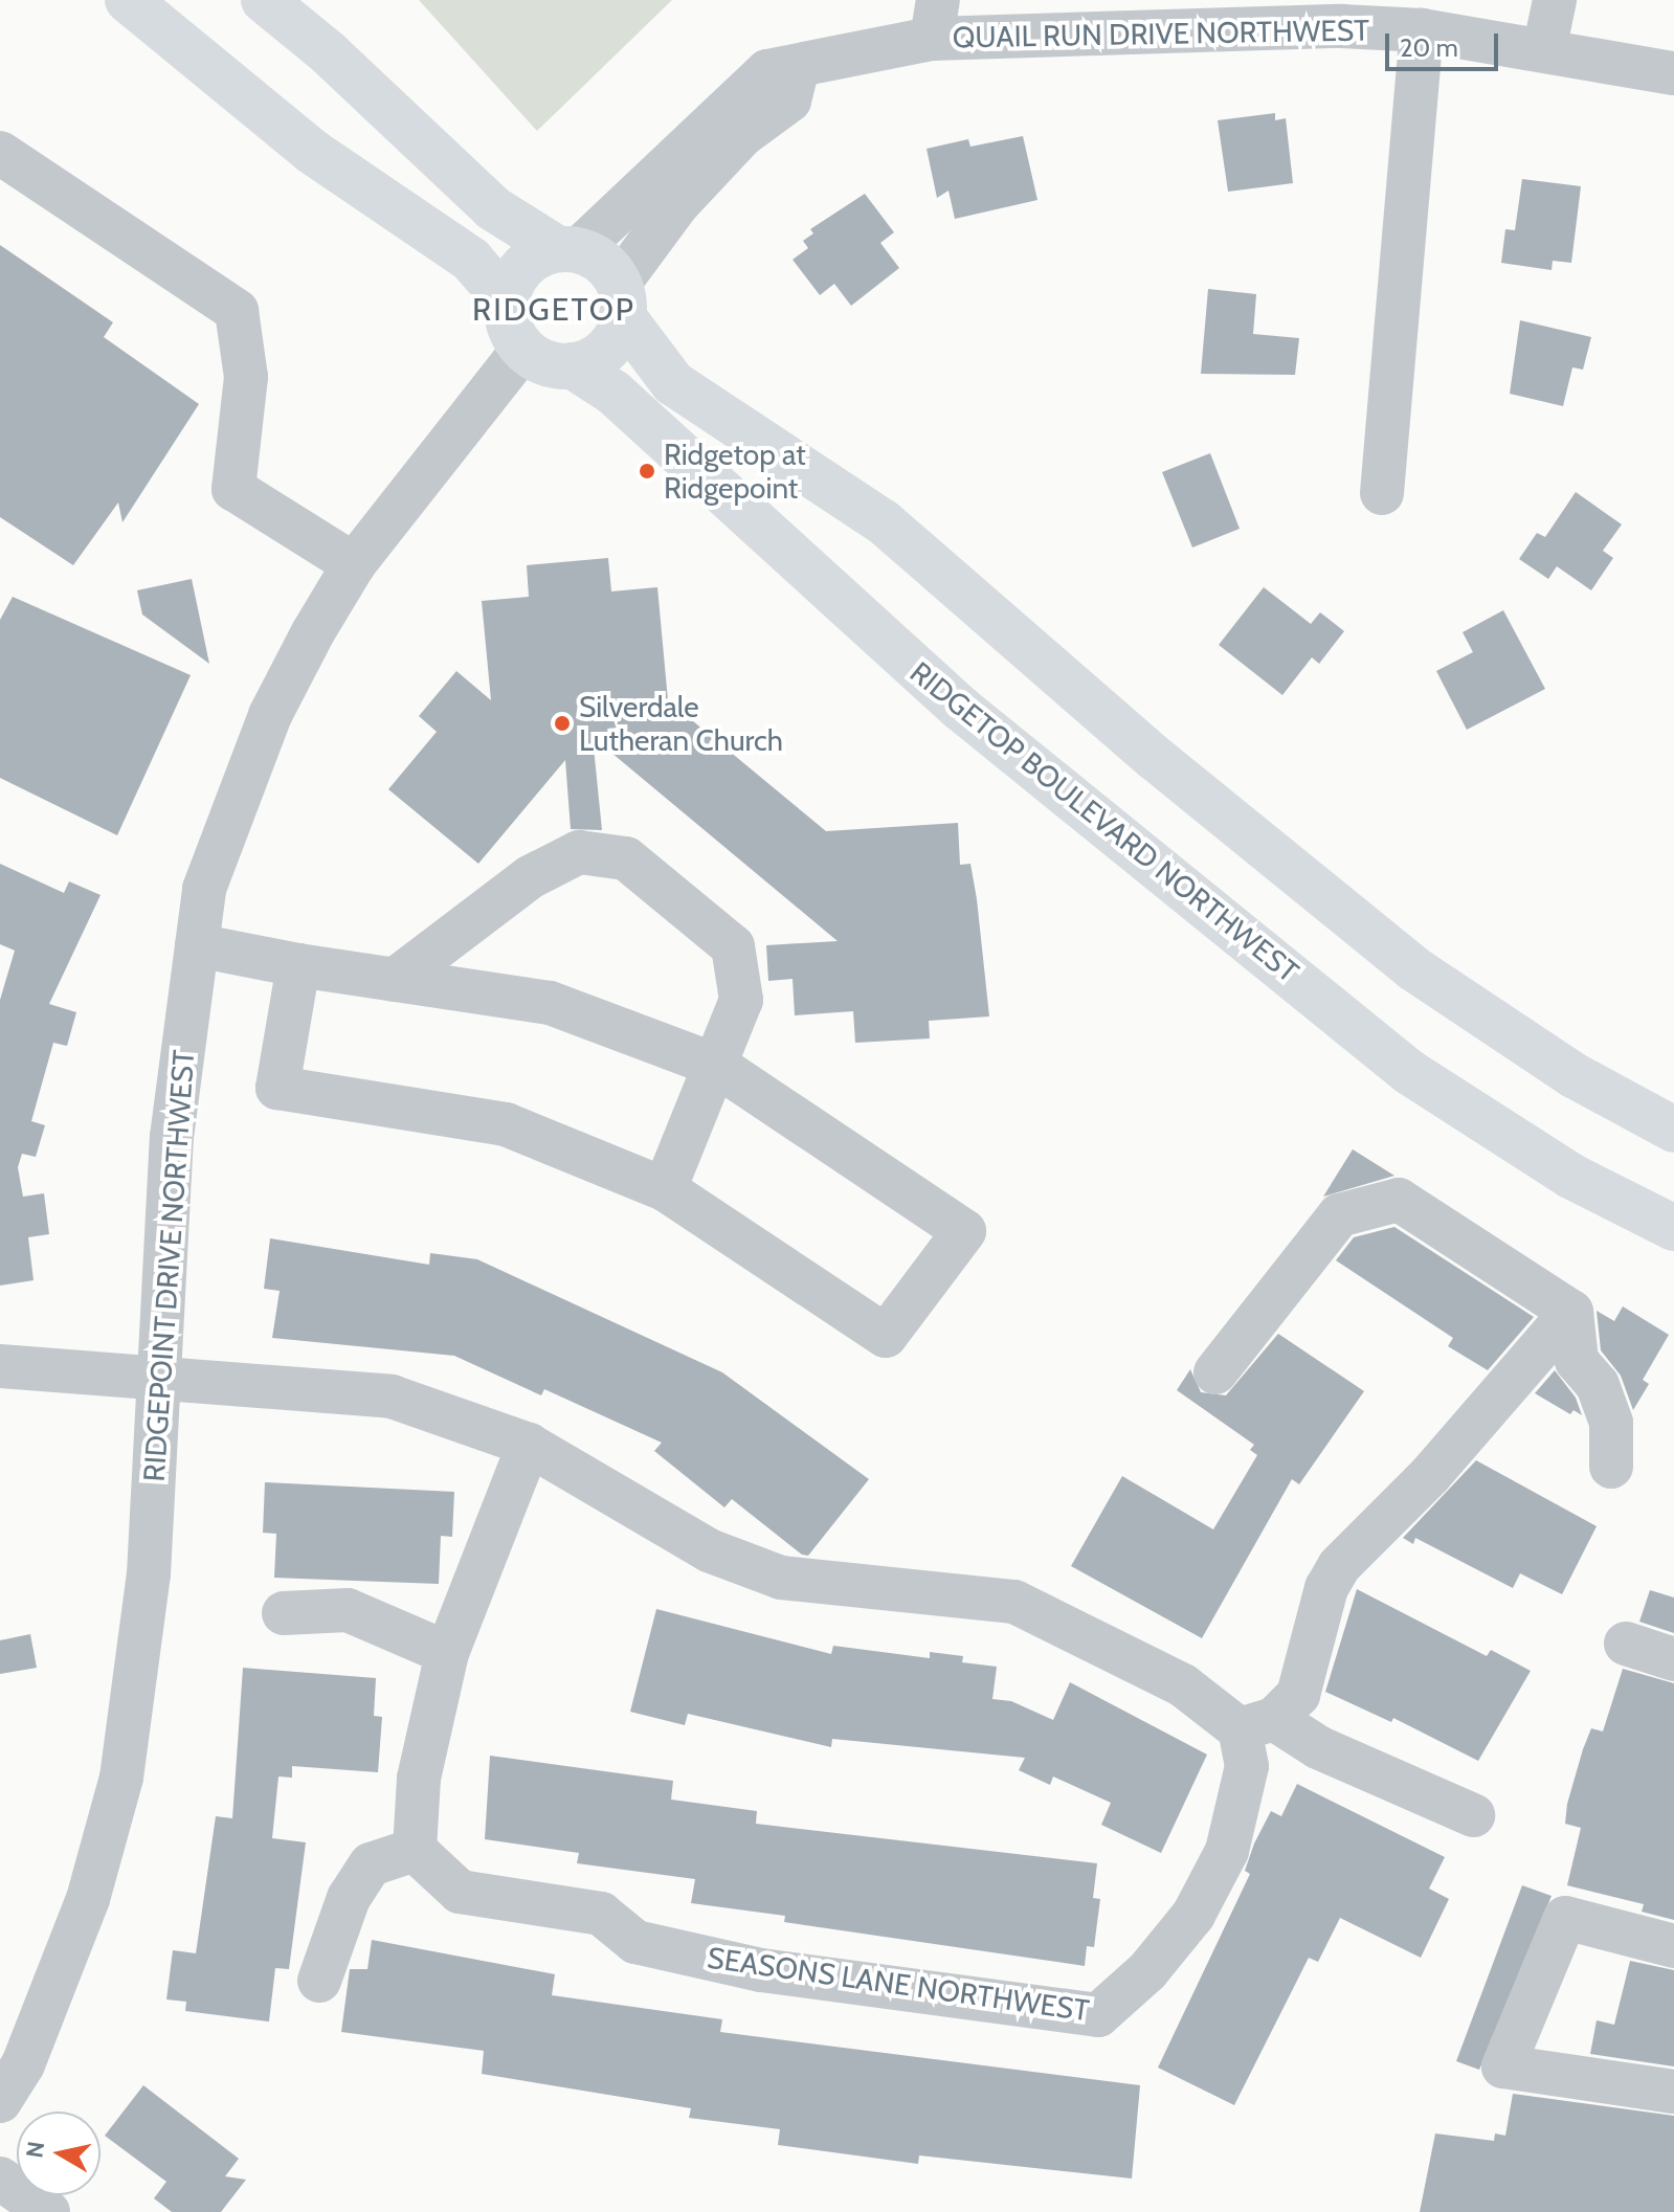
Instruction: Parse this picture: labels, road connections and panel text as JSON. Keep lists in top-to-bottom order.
{
  "streets": {
    "main road": ["RIDGETOP BOULEVARD NORTHWEST"],
    "street": ["QUAIL RUN DRIVE NORTHWEST", "RIDGEPOINT DRIVE NORTHWEST", "SEASONS LANE NORTHWEST"]
  },
  "crossings": [
    ["QUAIL RUN DRIVE NORTHWEST", "RIDGETOP BOULEVARD NORTHWEST"],
    ["QUAIL RUN DRIVE NORTHWEST", "RIDGEPOINT DRIVE NORTHWEST"],
    ["RIDGETOP BOULEVARD NORTHWEST", "RIDGEPOINT DRIVE NORTHWEST"]
  ],
  "districts": ["RIDGETOP"],
  "places": ["Ridgetop at Ridgepoint", "Silverdale Lutheran Church"],
  "scale_bar": "20 m",
  "north": "left"
}
